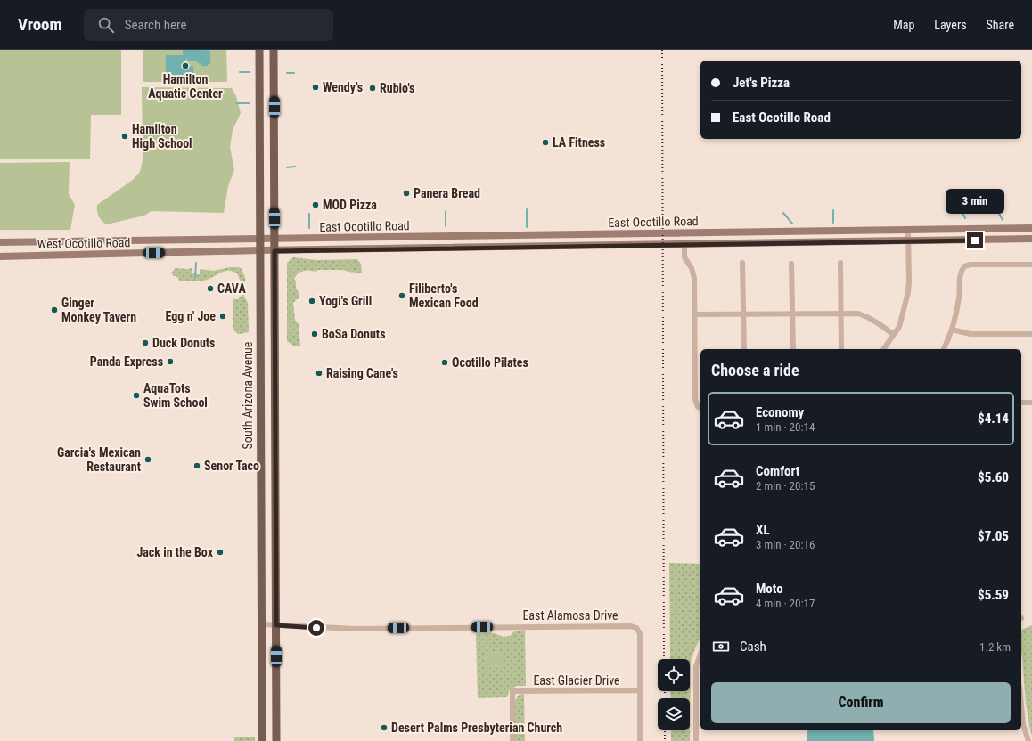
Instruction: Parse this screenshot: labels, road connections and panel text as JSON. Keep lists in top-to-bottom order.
{
  "streets": {
    "main road": ["East Ocotillo Road", "West Ocotillo Road", "South Arizona Avenue"],
    "street": ["East Alamosa Drive", "East Glacier Drive"]
  },
  "crossings": [
    ["East Ocotillo Road", "West Ocotillo Road"],
    ["West Ocotillo Road", "South Arizona Avenue"],
    ["South Arizona Avenue", "East Alamosa Drive"],
    ["East Alamosa Drive", "East Glacier Drive"]
  ],
  "places": [
    "Hamilton Aquatic Center",
    "Wendy's",
    "Rubio's",
    "Hamilton High School",
    "LA Fitness",
    "Panera Bread",
    "MOD Pizza",
    "CAVA",
    "Filiberto's Mexican Food",
    "Yogi's Grill",
    "Ginger Monkey Tavern",
    "Egg n' Joe",
    "BoSa Donuts",
    "Duck Donuts",
    "Panda Express",
    "Ocotillo Pilates",
    "Raising Cane's",
    "AquaTots Swim School",
    "Garcia's Mexican Restaurant",
    "Senor Taco",
    "Jack in the Box",
    "Desert Palms Presbyterian Church"
  ],
  "page": {
    "header": "Vroom",
    "search": "Search here",
    "nav": ["Map", "Layers", "Share"],
    "banner": ["Jet's Pizza", "East Ocotillo Road"],
    "bubble": "3 min",
    "heading": "Choose a ride",
    "list": [
      {
        "name": "Economy",
        "note": "1 min · 20:14",
        "value": "$4.14"
      },
      {
        "name": "Comfort",
        "note": "2 min · 20:15",
        "value": "$5.60"
      },
      {
        "name": "XL",
        "note": "3 min · 20:16",
        "value": "$7.05"
      },
      {
        "name": "Moto",
        "note": "4 min · 20:17",
        "value": "$5.59"
      }
    ],
    "pay": ["Cash", "1.2 km"],
    "buttons": "Confirm"
  }
}
